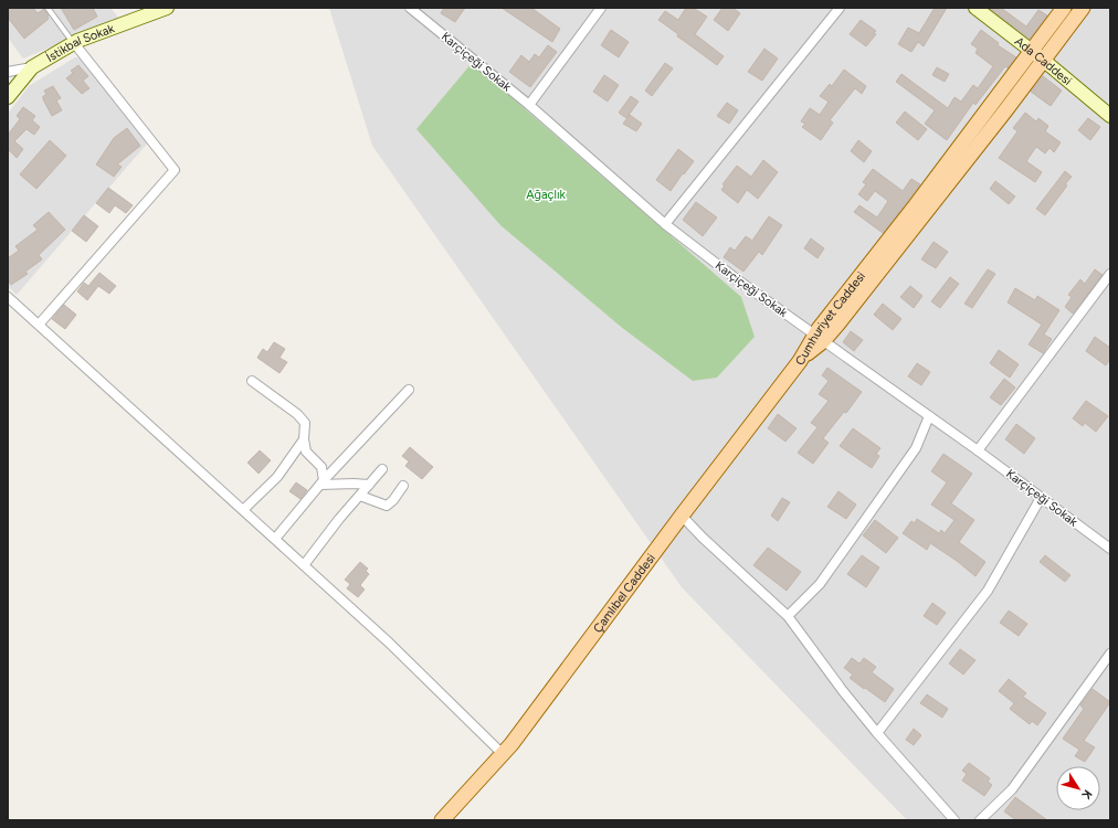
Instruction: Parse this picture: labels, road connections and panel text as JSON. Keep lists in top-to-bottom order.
{
  "streets": {
    "main road": ["Cumhuriyet Caddesi", "Çamlıbel Caddesi"],
    "street": ["İstikbal Sokak", "Karçiçeği Sokak", "Ada Caddesi"]
  },
  "crossings": [
    ["Karçiçeği Sokak", "Cumhuriyet Caddesi"],
    ["Ada Caddesi", "Cumhuriyet Caddesi"],
    ["Cumhuriyet Caddesi", "Çamlıbel Caddesi"]
  ],
  "parks": ["Ağaçlık"],
  "north": "bottom right"
}
